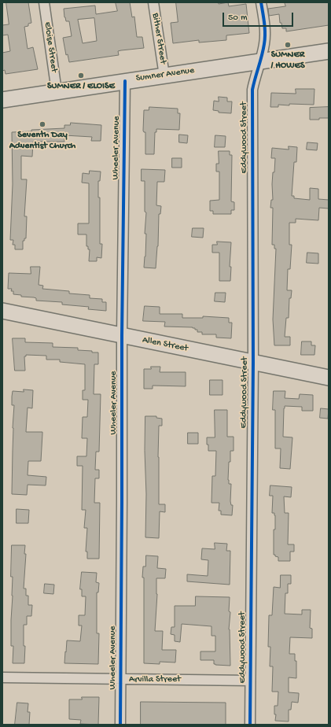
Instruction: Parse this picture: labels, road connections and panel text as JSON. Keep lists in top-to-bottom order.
{
  "streets": {
    "main road": ["Sumner Avenue", "Allen Street"],
    "street": [
      "Bither Street",
      "Eloise Street",
      "Eddywood Street",
      "Wheeler Avenue",
      "Arvilla Street"
    ]
  },
  "crossings": [
    ["Bither Street", "Sumner Avenue"],
    ["Eloise Street", "Sumner Avenue"],
    ["Sumner Avenue", "Eddywood Street"],
    ["Sumner Avenue", "Wheeler Avenue"],
    ["Eddywood Street", "Allen Street"],
    ["Eddywood Street", "Arvilla Street"],
    ["Wheeler Avenue", "Allen Street"],
    ["Wheeler Avenue", "Arvilla Street"]
  ],
  "places": ["SUMNER / HOWES", "SUMNER / ELOISE", "Seventh Day Adventist Church"],
  "scale_bar": "50 m"
}
